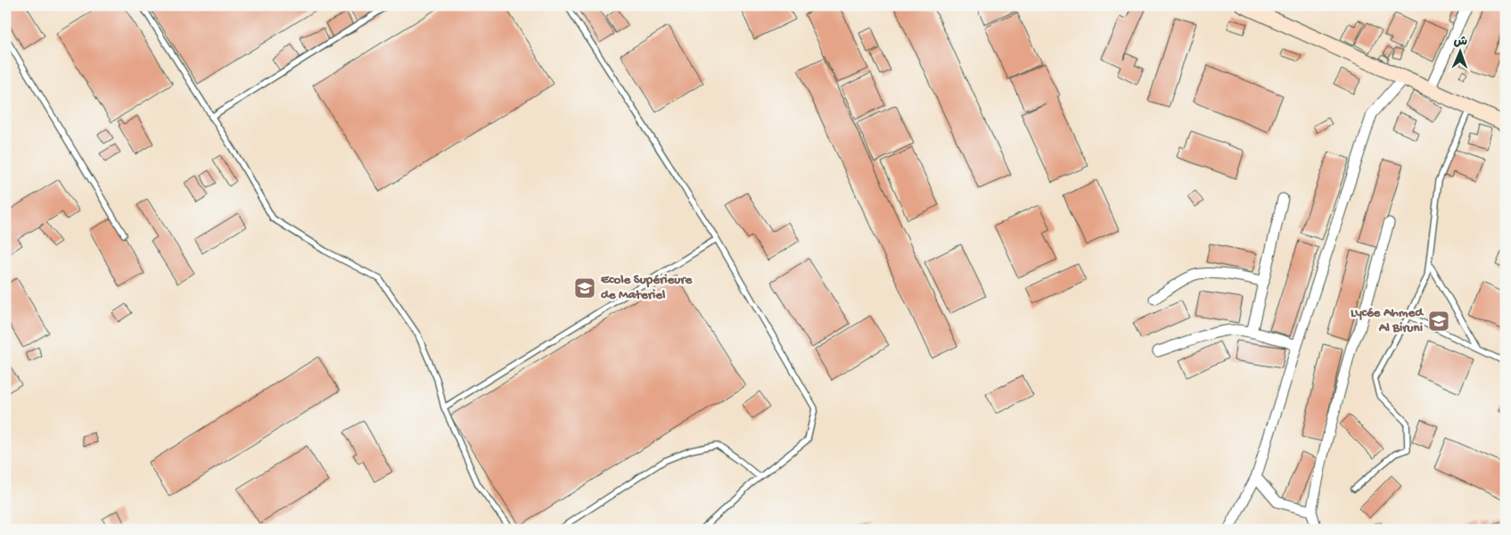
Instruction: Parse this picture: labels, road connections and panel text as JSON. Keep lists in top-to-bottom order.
{
  "places": {
    "school or university": ["Ecole Supérieure de Materiel", "Lycée Ahmed Al Biruni"]
  },
  "north": "top"
}
